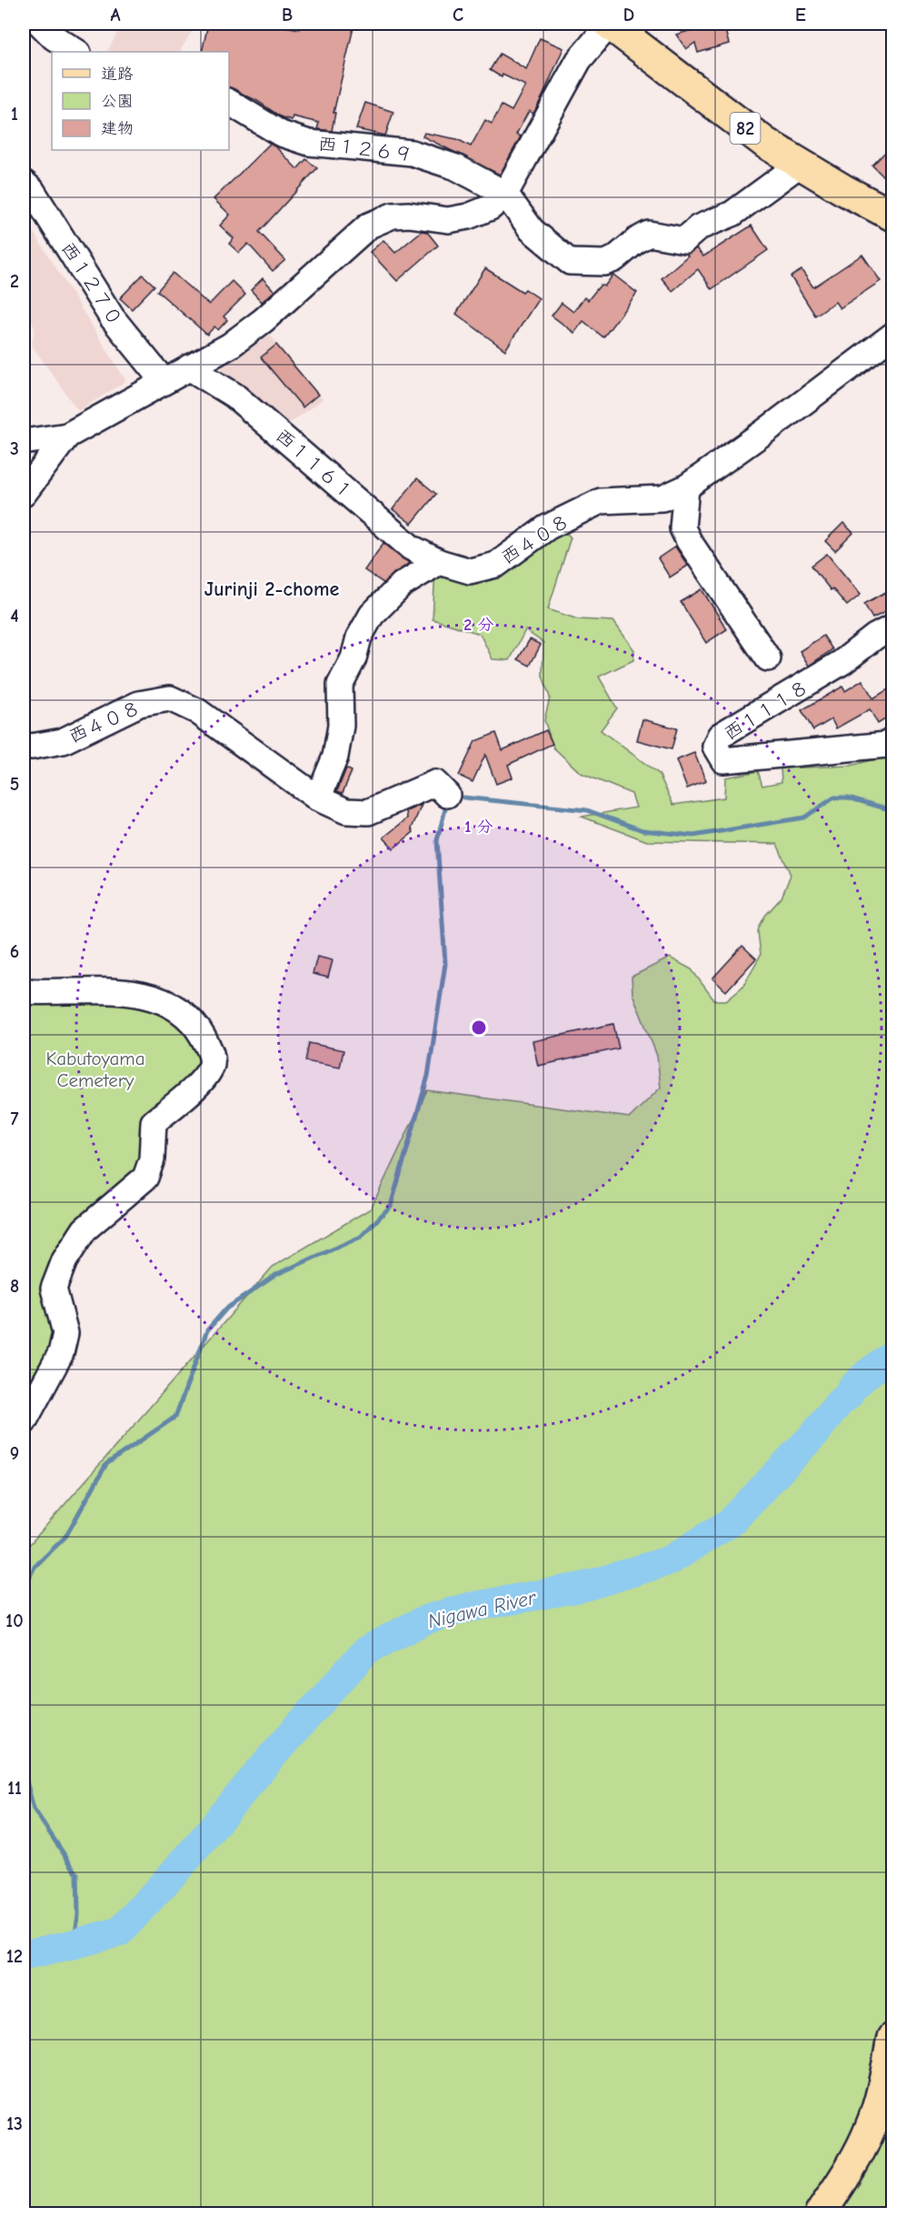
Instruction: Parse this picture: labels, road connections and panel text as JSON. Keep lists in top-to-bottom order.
{
  "streets": {
    "main road": ["82"],
    "street": [
      "西１２６９",
      "西１２７０",
      "西１１６１",
      "西４０８",
      "西１１１８"
    ]
  },
  "crossings": [
    ["西１１６１", "西４０８"]
  ],
  "districts": ["Jurinji 2-chome"],
  "water": ["Nigawa River"],
  "parks": ["Kabutoyama Cemetery"],
  "legend": ["道路", "公園", "建物"],
  "grid": {
    "columns": [
      "A",
      "B",
      "C",
      "D",
      "E"
    ],
    "rows": [
      "1",
      "2",
      "3",
      "4",
      "5",
      "6",
      "7",
      "8",
      "9",
      "10",
      "11",
      "12",
      "13"
    ]
  },
  "rings": ["2 分", "1 分"]
}
